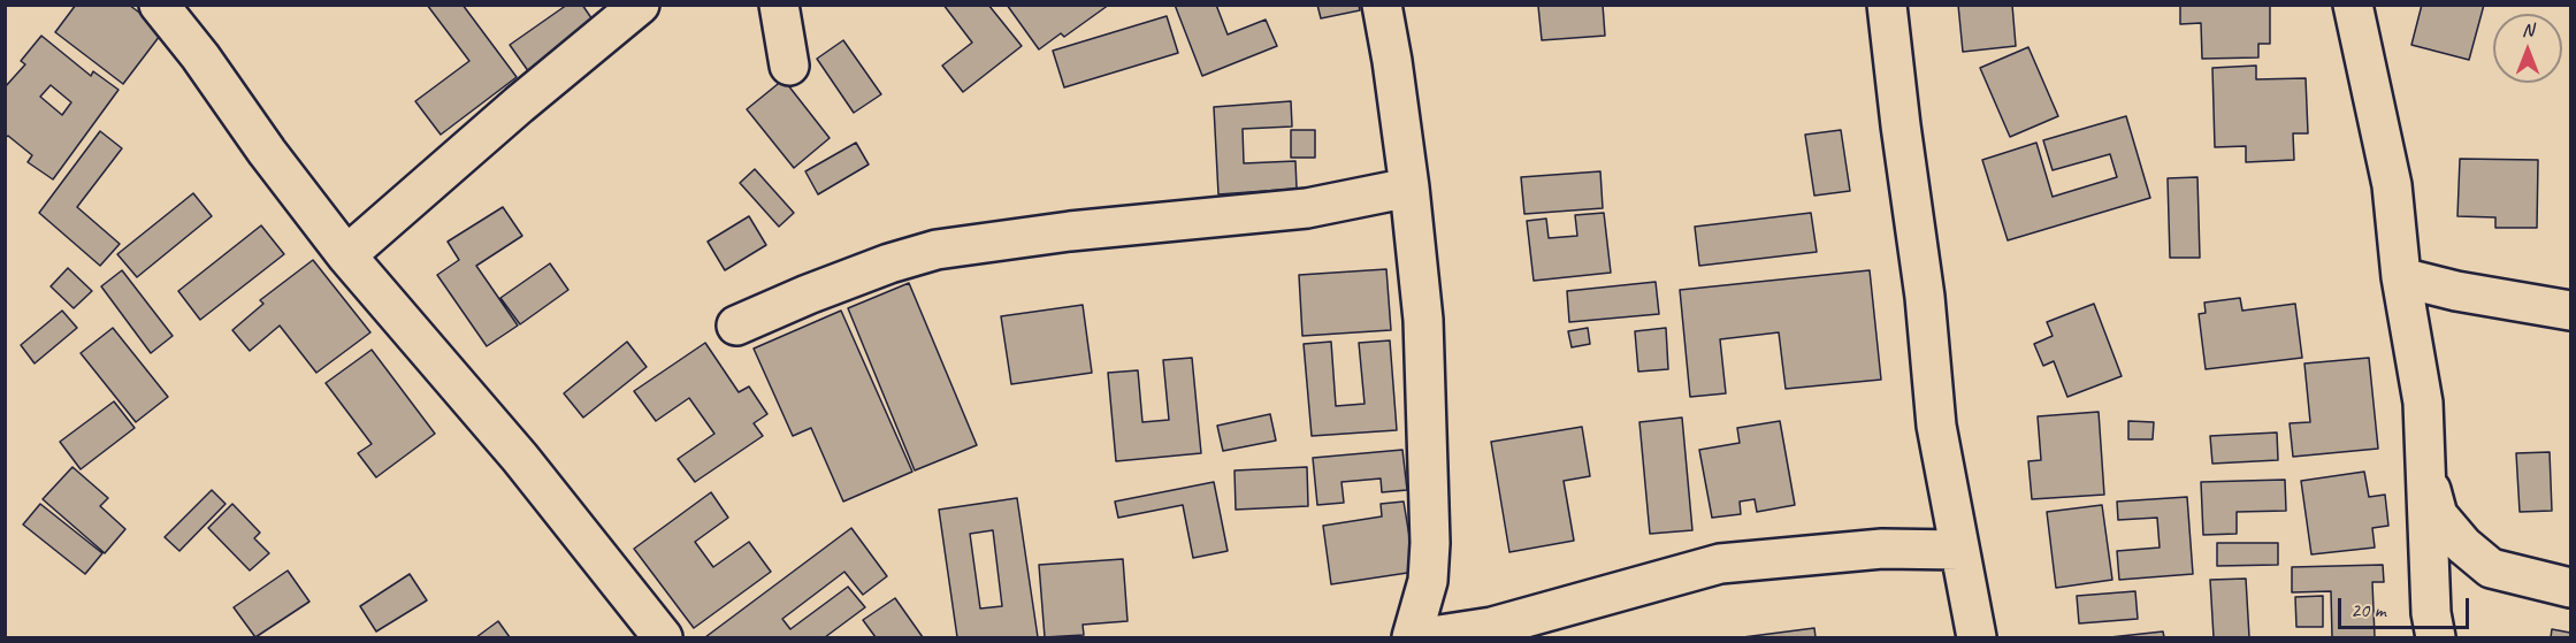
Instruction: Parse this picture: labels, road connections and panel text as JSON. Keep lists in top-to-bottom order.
{
  "scale_bar": "20 m",
  "north": "top"
}
